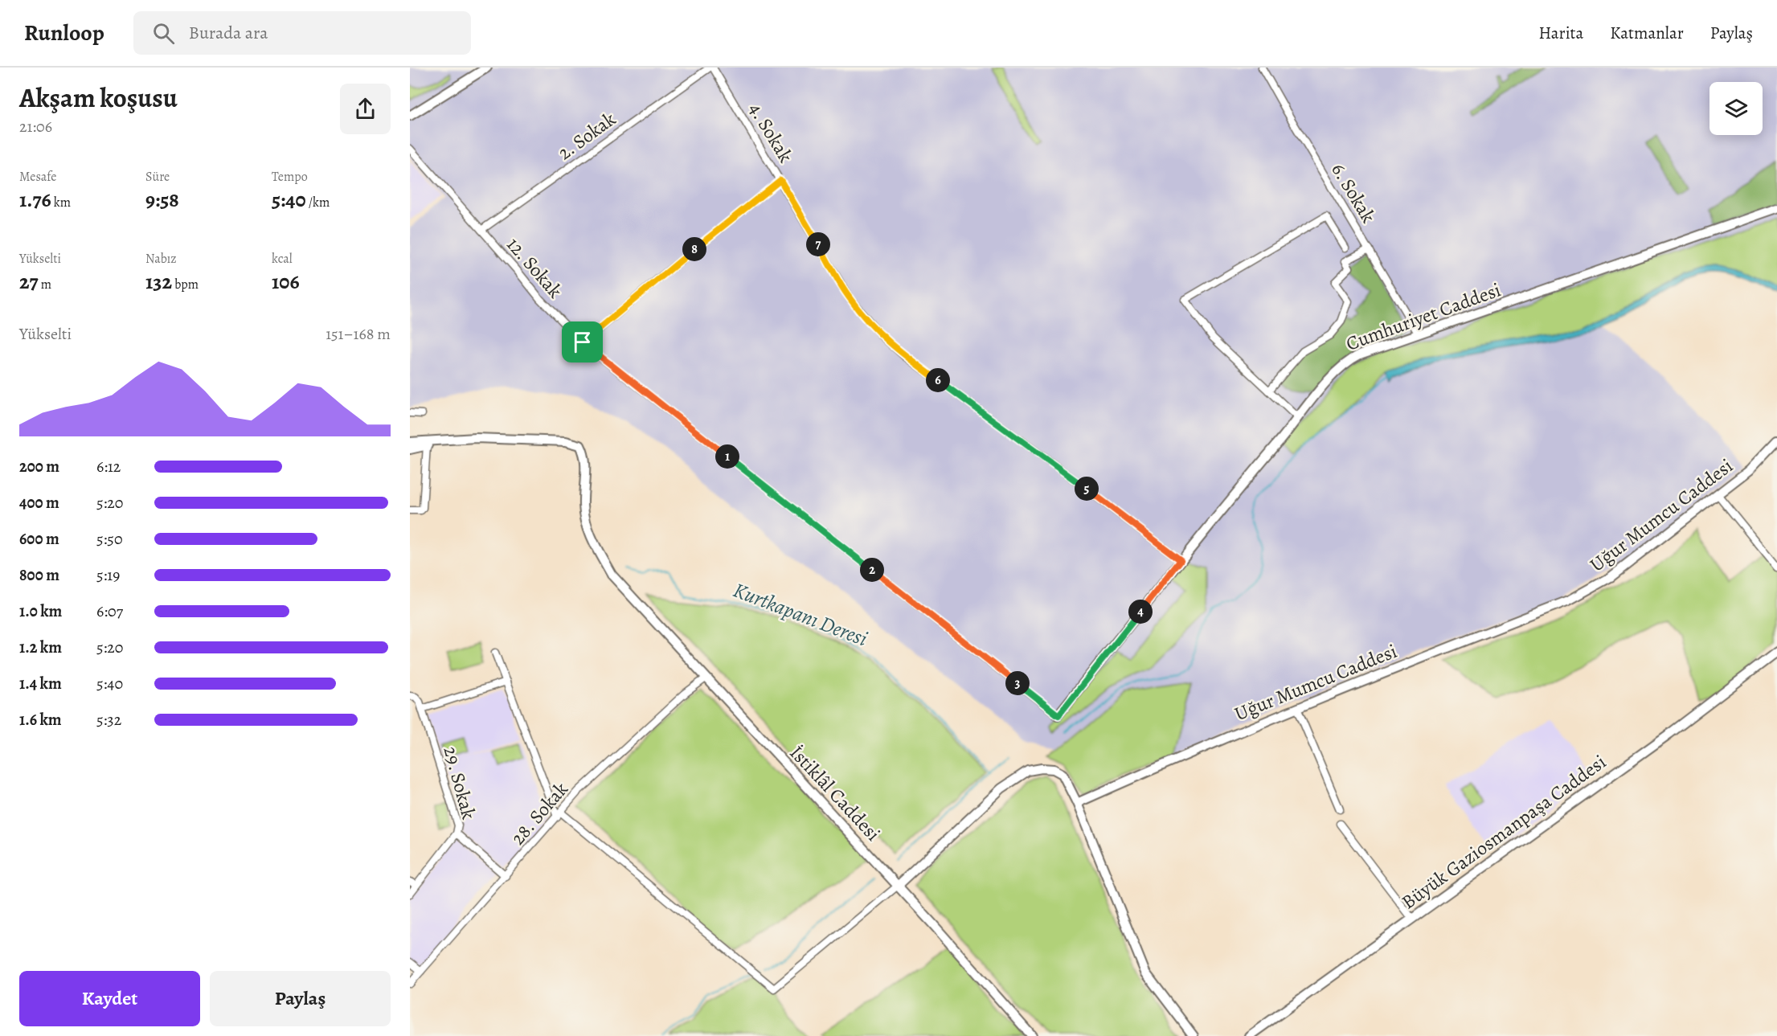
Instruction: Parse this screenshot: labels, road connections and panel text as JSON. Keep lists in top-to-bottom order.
{
  "streets": {
    "street": [
      "4. Sokak",
      "2. Sokak",
      "6. Sokak",
      "12. Sokak",
      "Cumhuriyet Caddesi",
      "Uğur Mumcu Caddesi",
      "29. Sokak",
      "İstiklâl Caddesi",
      "28. Sokak",
      "Büyük Gaziosmanpaşa Caddesi"
    ]
  },
  "crossings": [
    ["4. Sokak", "Cumhuriyet Caddesi"],
    ["2. Sokak", "12. Sokak"],
    ["6. Sokak", "Cumhuriyet Caddesi"],
    ["12. Sokak", "Cumhuriyet Caddesi"],
    ["İstiklâl Caddesi", "28. Sokak"]
  ],
  "water": ["Kurtkapanı Deresi"],
  "page": {
    "header": "Runloop",
    "search": "Burada ara",
    "nav": ["Harita", "Katmanlar", "Paylaş"],
    "heading": ["Akşam koşusu", "21:06"],
    "stats": [
      ["Mesafe", "1.76 km"],
      ["Süre", "9:58"],
      ["Tempo", "5:40 /km"],
      ["Yükselti", "27 m"],
      ["Nabız", "132 bpm"],
      ["kcal", "106"]
    ],
    "pins": [
      "7",
      "8",
      "6",
      "1",
      "5",
      "2",
      "4",
      "3"
    ],
    "chart": ["Yükselti", "151–168 m"],
    "list": [
      {
        "name": "200 m",
        "note": "6:12"
      },
      {
        "name": "400 m",
        "note": "5:20"
      },
      {
        "name": "600 m",
        "note": "5:50"
      },
      {
        "name": "800 m",
        "note": "5:19"
      },
      {
        "name": "1.0 km",
        "note": "6:07"
      },
      {
        "name": "1.2 km",
        "note": "5:20"
      },
      {
        "name": "1.4 km",
        "note": "5:40"
      },
      {
        "name": "1.6 km",
        "note": "5:32"
      }
    ],
    "buttons": ["Kaydet", "Paylaş"]
  }
}
